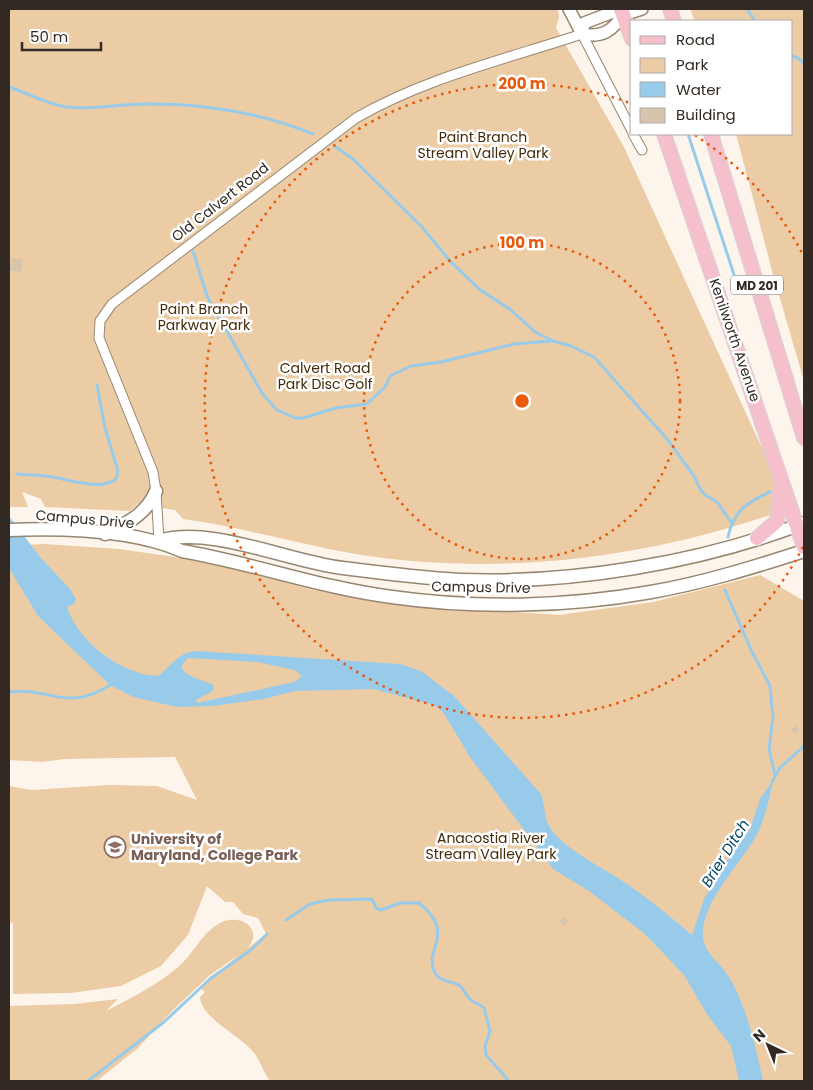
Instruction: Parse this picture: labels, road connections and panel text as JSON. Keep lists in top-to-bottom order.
{
  "streets": {
    "main road": ["MD 201", "Kenilworth Avenue", "Campus Drive"],
    "street": ["Old Calvert Road"]
  },
  "crossings": [
    ["Old Calvert Road", "Campus Drive"],
    ["Kenilworth Avenue", "Campus Drive"]
  ],
  "water": ["Brier Ditch"],
  "parks": [
    "Paint Branch Stream Valley Park",
    "Paint Branch Parkway Park",
    "Calvert Road Park Disc Golf",
    "Anacostia River Stream Valley Park"
  ],
  "places": {
    "school or university": ["University of Maryland, College Park"]
  },
  "legend": [
    "Road",
    "Park",
    "Water",
    "Building"
  ],
  "scale_bar": "50 m",
  "north": "top left",
  "rings": ["200 m", "100 m"]
}
